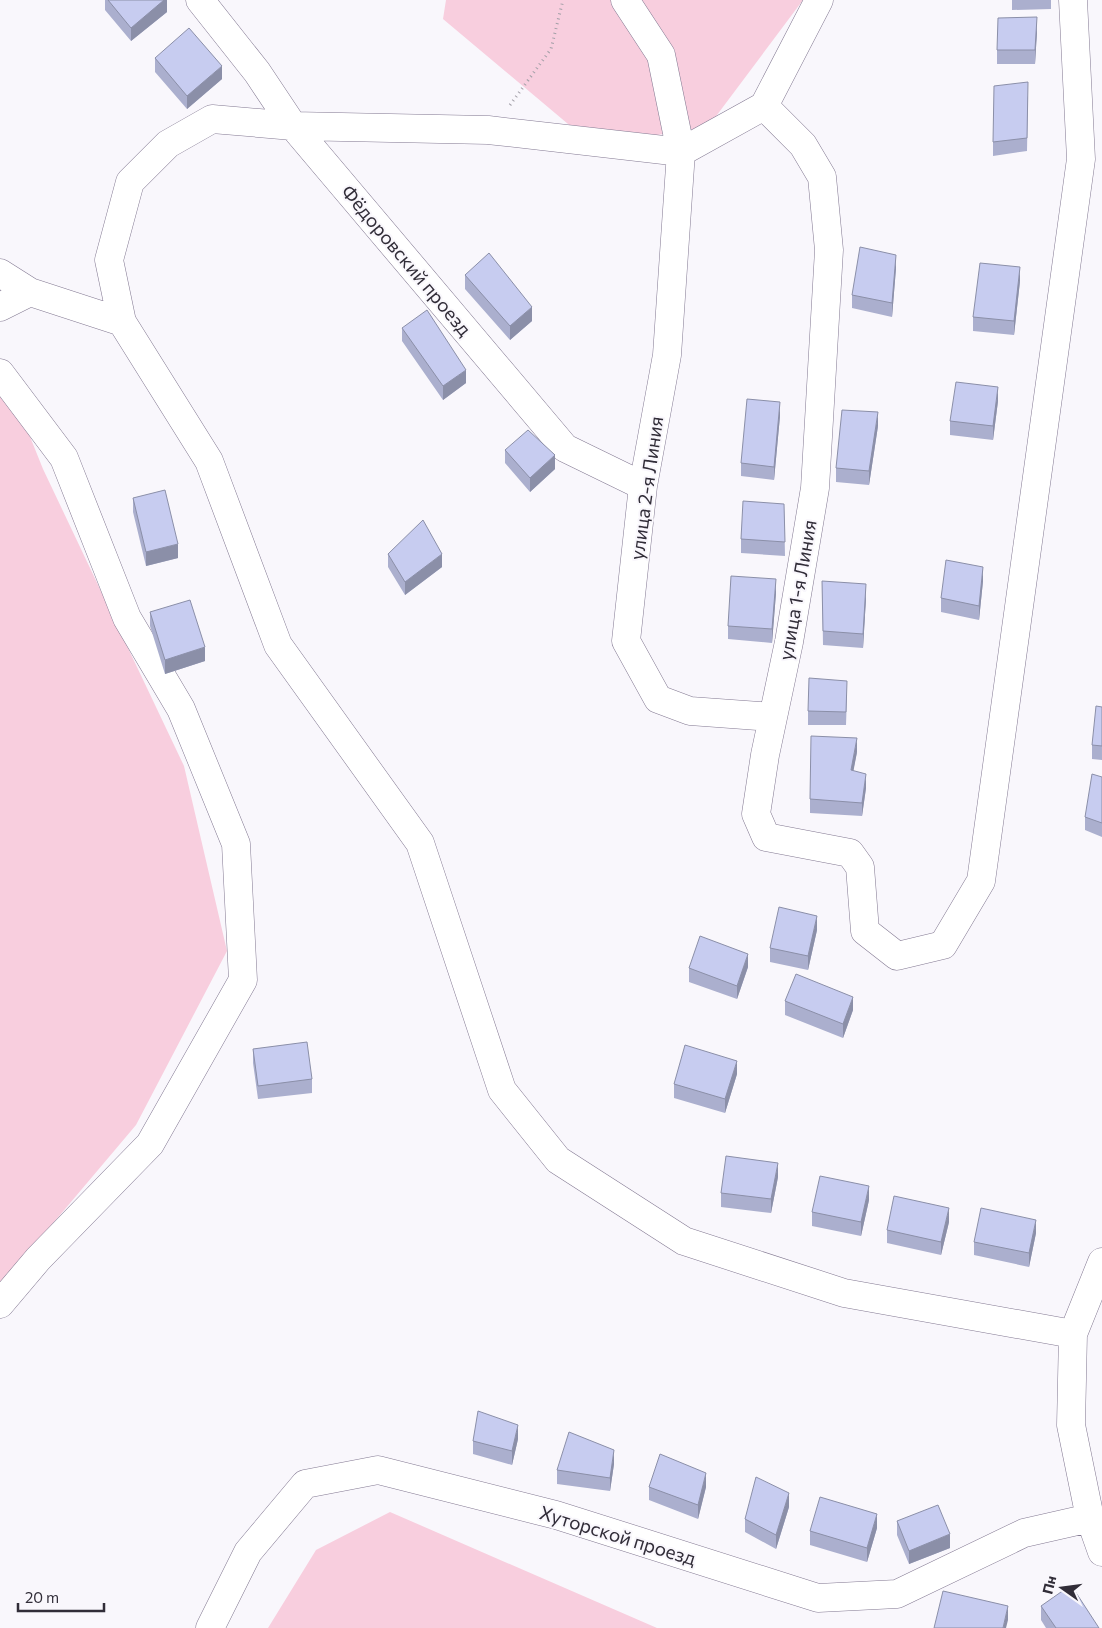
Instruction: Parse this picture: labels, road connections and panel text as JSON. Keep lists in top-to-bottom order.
{
  "streets": {
    "street": [
      "Фёдоровский проезд",
      "улица 2-я Линия",
      "улица 1-я Линия",
      "Хуторской проезд"
    ]
  },
  "crossings": [
    ["Фёдоровский проезд", "улица 2-я Линия"],
    ["улица 2-я Линия", "улица 1-я Линия"]
  ],
  "scale_bar": "20 m",
  "north": "left"
}
